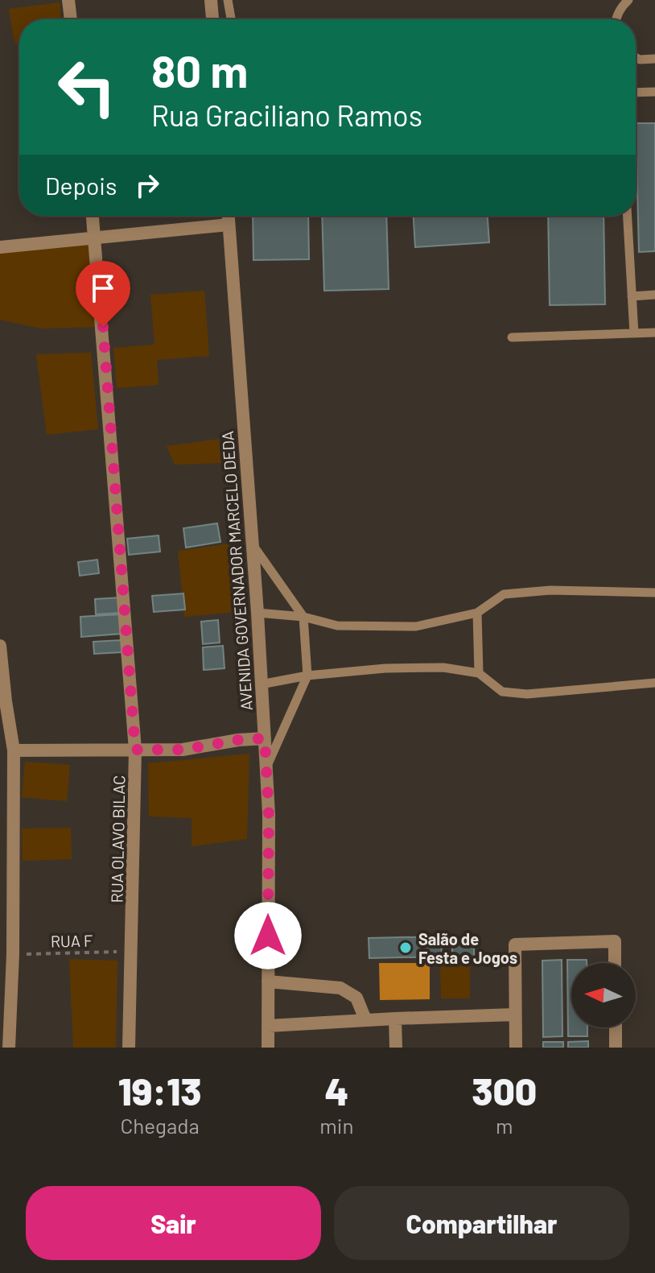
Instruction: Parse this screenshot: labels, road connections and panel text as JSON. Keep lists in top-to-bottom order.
{
  "streets": {
    "street": ["AVENIDA GOVERNADOR MARCELO DEDA", "RUA OLAVO BILAC"],
    "path": ["RUA F"]
  },
  "crossings": [
    ["RUA OLAVO BILAC", "RUA F"]
  ],
  "places": ["Salão de Festa e Jogos"],
  "north": "left",
  "page": {
    "turn": ["80 m", "Rua Graciliano Ramos"],
    "then": "Depois",
    "eta": [
      "19:13",
      "Chegada",
      "4",
      "min",
      "300",
      "m"
    ],
    "buttons": ["Sair", "Compartilhar"]
  }
}
